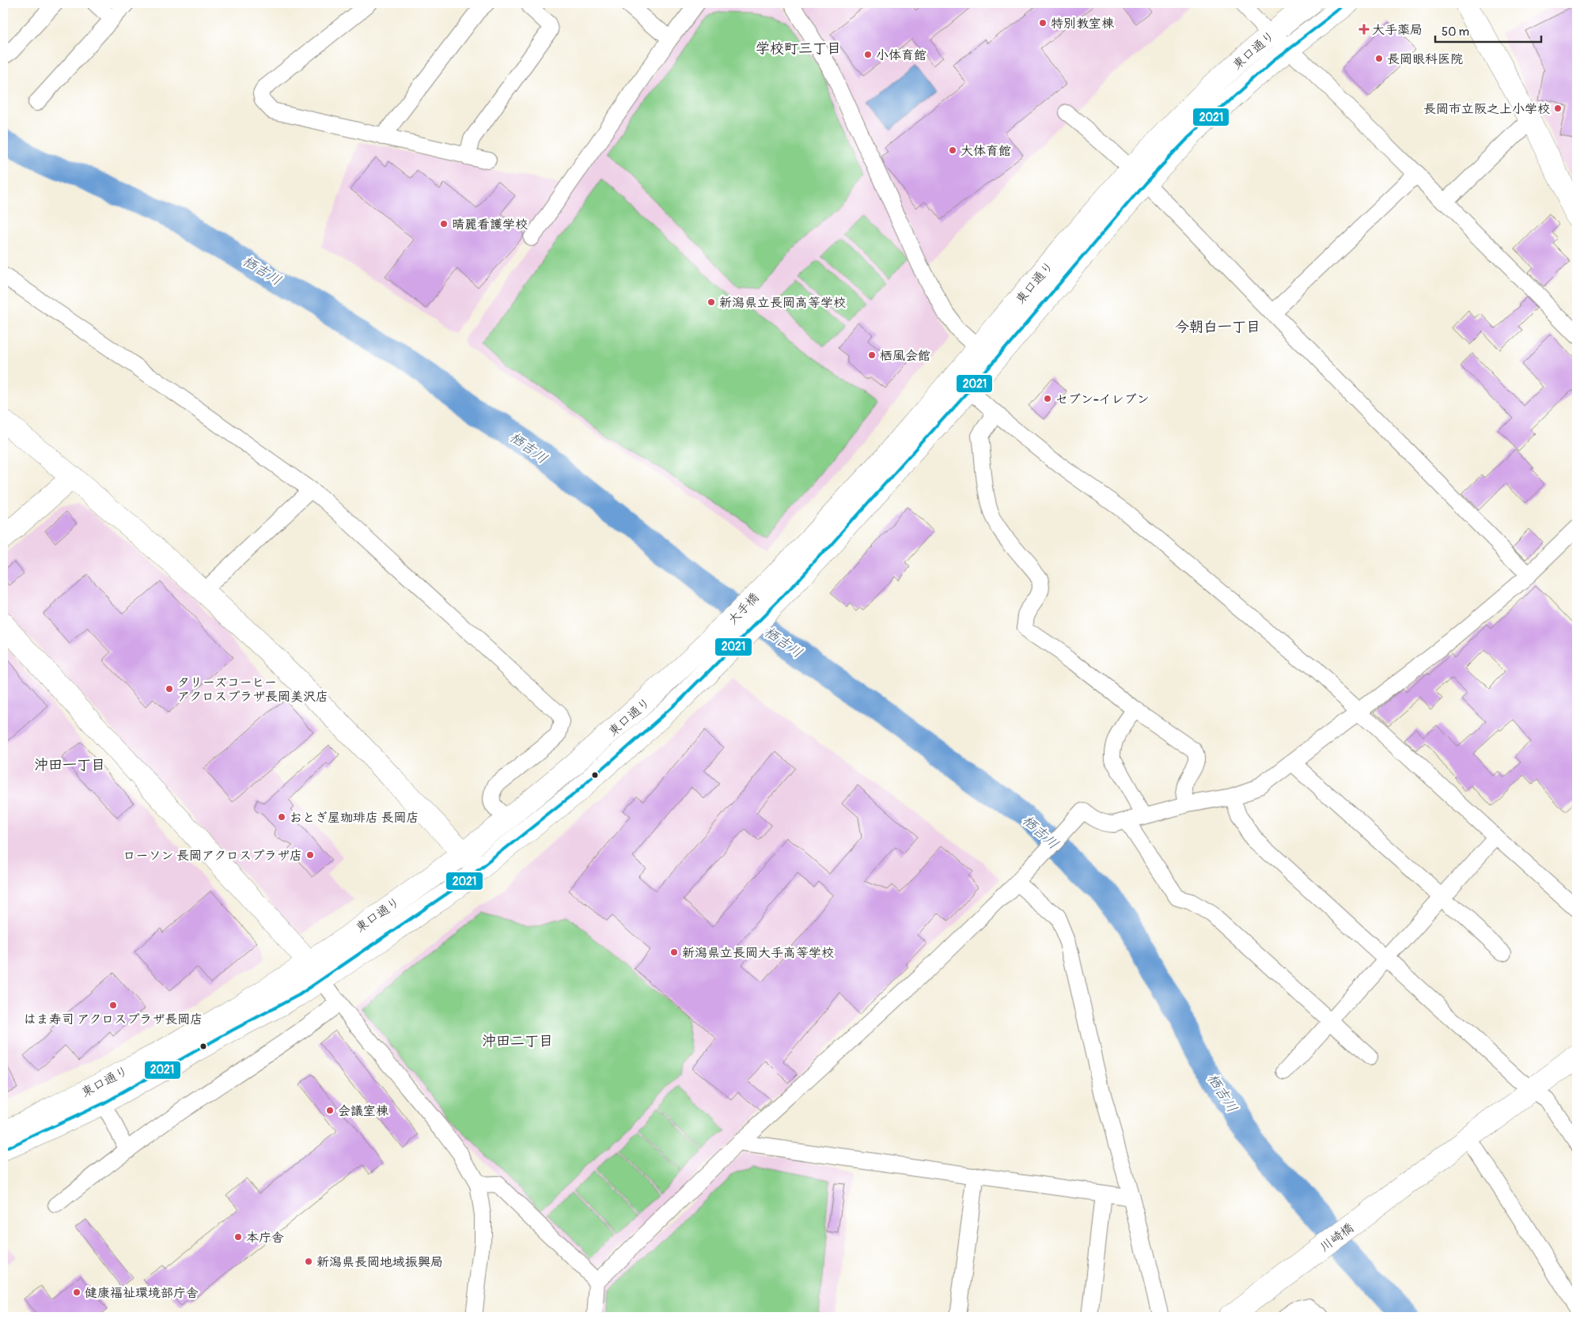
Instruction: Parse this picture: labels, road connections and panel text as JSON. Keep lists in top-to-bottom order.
{
  "streets": {
    "street": ["東口通り", "大手橋", "川崎橋"]
  },
  "crossings": [
    ["東口通り", "大手橋"]
  ],
  "districts": [
    "学校町三丁目",
    "今朝白一丁目",
    "沖田一丁目",
    "沖田二丁目"
  ],
  "water": ["栖吉川"],
  "places": {
    "other": [
      "特別教室棟",
      "小体育館",
      "長岡眼科医院",
      "長岡市立阪之上小学校",
      "大体育館",
      "晴麗看護学校",
      "新潟県立長岡高等学校",
      "栖風会館",
      "セブン-イレブン",
      "タリーズコーヒー アクロスプラザ長岡美沢店",
      "おとぎ屋珈琲店 長岡店",
      "ローソン 長岡アクロスプラザ店",
      "新潟県立長岡大手高等学校",
      "はま寿司 アクロスプラザ長岡店",
      "会議室棟",
      "本庁舎",
      "新潟県長岡地域振興局",
      "健康福祉環境部庁舎"
    ],
    "health": ["大手薬局"]
  },
  "lines": ["transit line 2021"],
  "scale_bar": "50 m"
}
